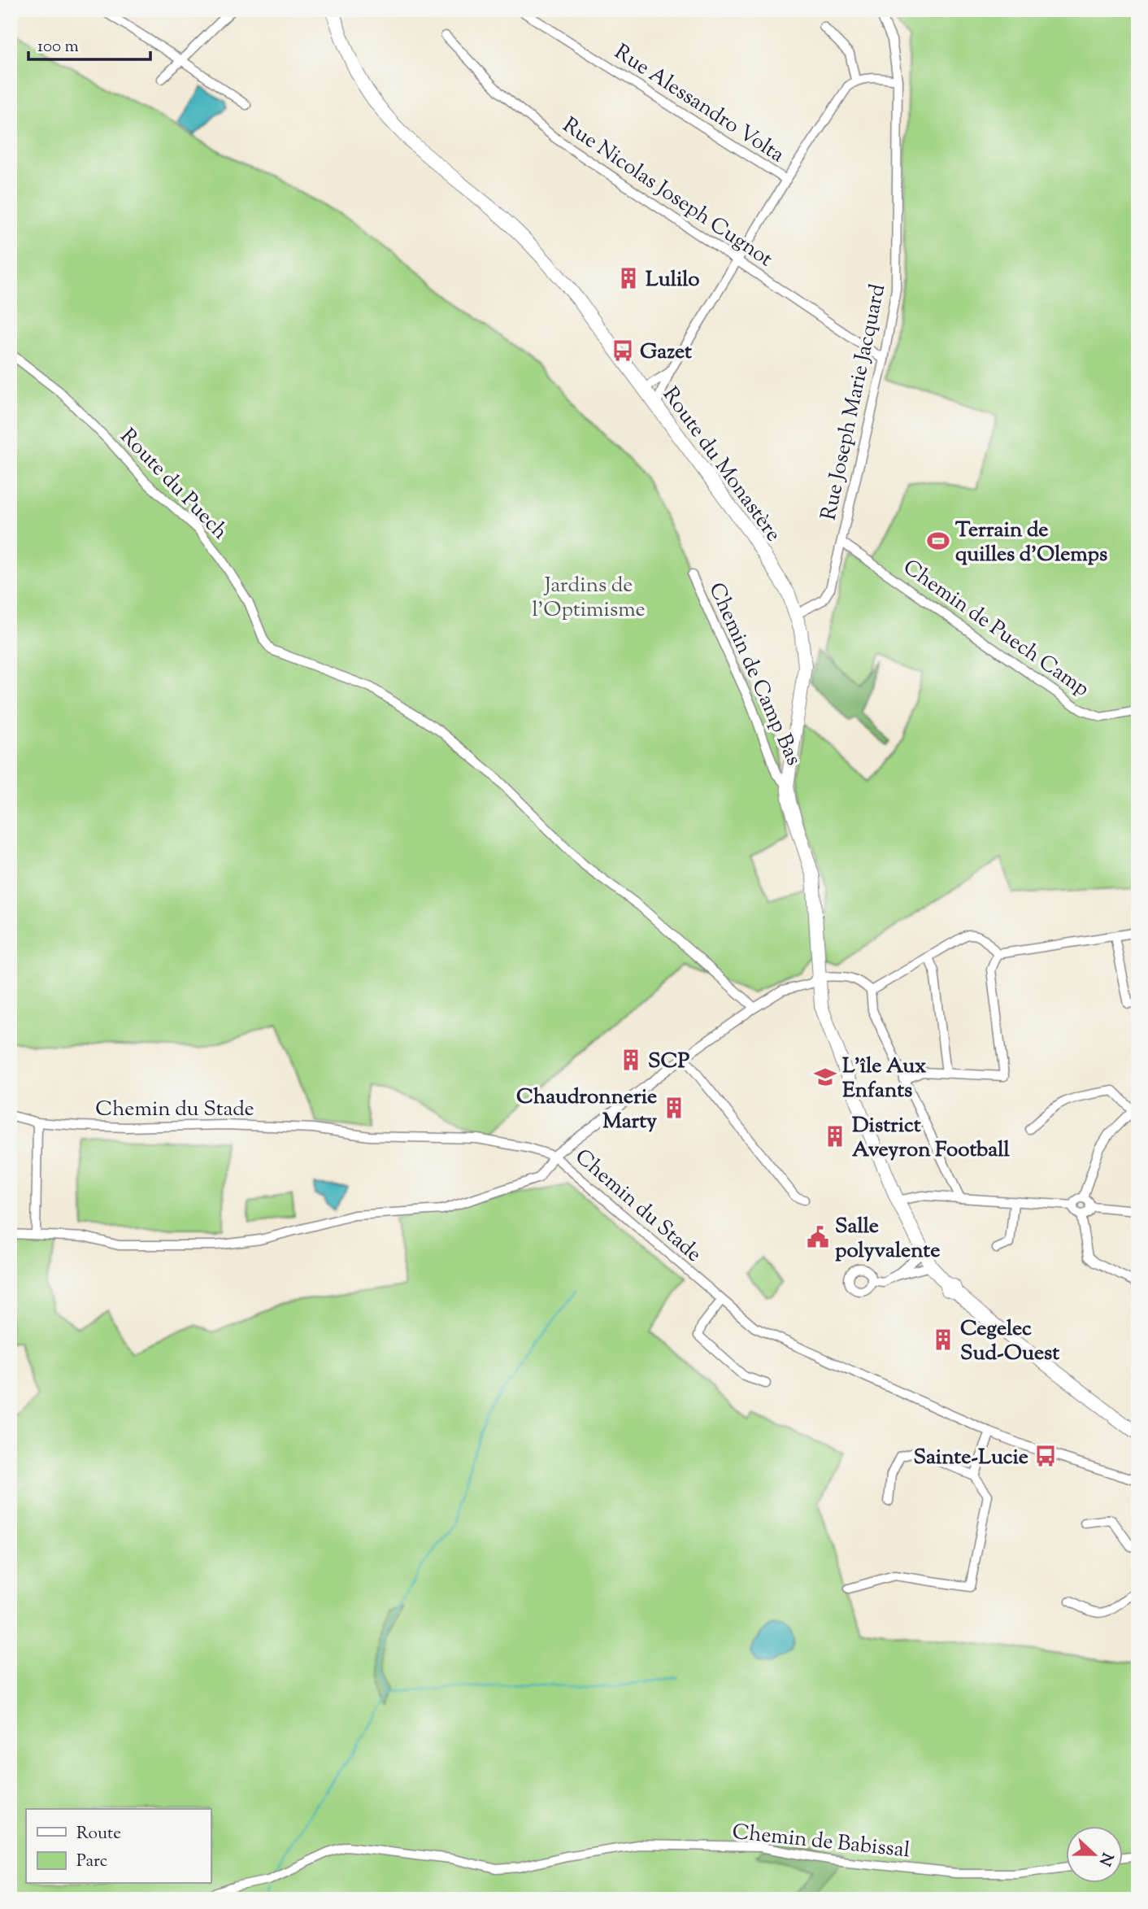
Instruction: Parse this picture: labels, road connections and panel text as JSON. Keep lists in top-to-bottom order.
{
  "streets": {
    "street": [
      "Rue Alessandro Volta",
      "Rue Nicolas Joseph Cugnot",
      "Rue Joseph Marie Jacquard",
      "Route du Monastère",
      "Route du Puech",
      "Chemin de Puech Camp",
      "Chemin de Camp Bas",
      "Chemin du Stade",
      "Chemin de Babissal"
    ]
  },
  "crossings": [
    ["Rue Nicolas Joseph Cugnot", "Rue Joseph Marie Jacquard"],
    ["Rue Joseph Marie Jacquard", "Route du Monastère"],
    ["Rue Joseph Marie Jacquard", "Chemin de Puech Camp"],
    ["Route du Monastère", "Chemin de Camp Bas"]
  ],
  "parks": ["Jardins de l’Optimisme"],
  "places": {
    "building": [
      "Lulilo",
      "SCP",
      "Chaudronnerie Marty",
      "District Aveyron Football",
      "Cegelec Sud-Ouest"
    ],
    "bus stop": ["Gazet", "Sainte-Lucie"],
    "sports": ["Terrain de quilles d'Olemps"],
    "school or university": ["L'île Aux Enfants"],
    "public building": ["Salle polyvalente"]
  },
  "legend": ["Route", "Parc"],
  "scale_bar": "100 m",
  "north": "right"
}
